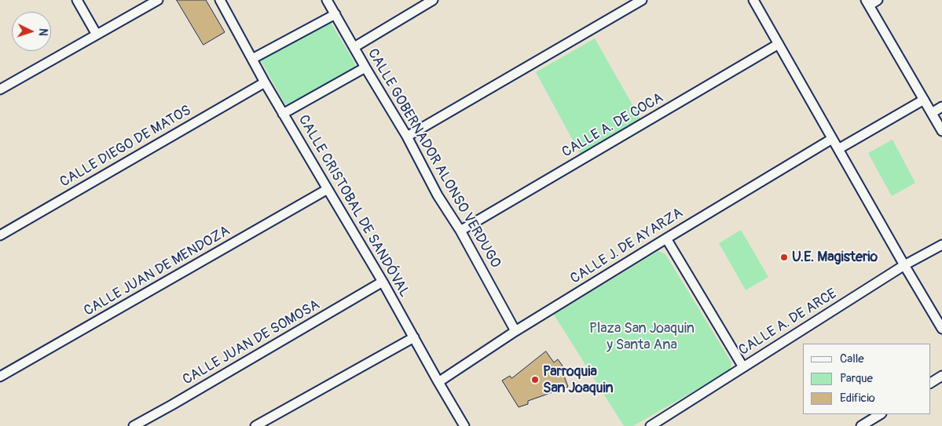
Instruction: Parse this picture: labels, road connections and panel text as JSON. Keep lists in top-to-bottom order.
{
  "streets": {
    "street": [
      "CALLE A. DE COCA",
      "CALLE DIEGO DE MATOS",
      "CALLE GOBERNADOR ALONSO VERDUGO",
      "CALLE CRISTOBAL DE SANDÓVAL",
      "CALLE J. DE AYARZA",
      "CALLE JUAN DE MENDOZA",
      "CALLE A. DE ARCE",
      "CALLE JUAN DE SOMOSA"
    ]
  },
  "crossings": [
    ["CALLE A. DE COCA", "CALLE GOBERNADOR ALONSO VERDUGO"],
    ["CALLE DIEGO DE MATOS", "CALLE CRISTOBAL DE SANDÓVAL"],
    ["CALLE GOBERNADOR ALONSO VERDUGO", "CALLE J. DE AYARZA"],
    ["CALLE CRISTOBAL DE SANDÓVAL", "CALLE J. DE AYARZA"],
    ["CALLE CRISTOBAL DE SANDÓVAL", "CALLE JUAN DE MENDOZA"],
    ["CALLE CRISTOBAL DE SANDÓVAL", "CALLE JUAN DE SOMOSA"]
  ],
  "parks": ["Plaza San Joaquin y Santa Ana"],
  "places": ["U.E. Magisterio", "Parroquia San Joaquin"],
  "legend": ["Calle", "Parque", "Edificio"],
  "north": "right"
}
